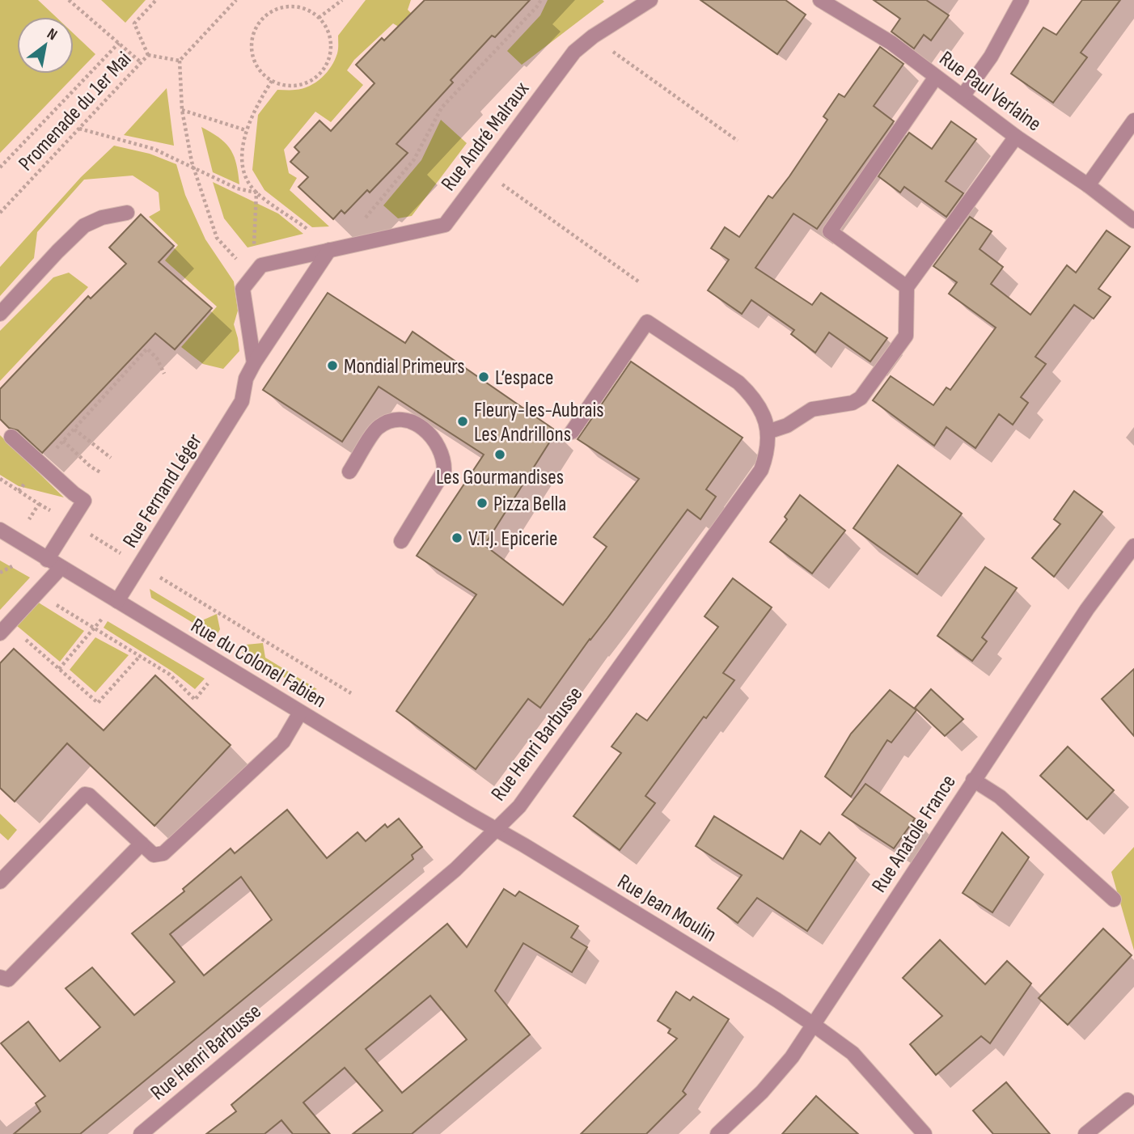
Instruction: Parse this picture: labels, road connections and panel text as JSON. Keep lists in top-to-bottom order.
{
  "streets": {
    "street": [
      "Rue Paul Verlaine",
      "Rue André Malraux",
      "Rue Fernand Léger",
      "Rue du Colonel Fabien",
      "Rue Henri Barbusse",
      "Rue Anatole France",
      "Rue Jean Moulin"
    ],
    "path": ["Promenade du 1er Mai"]
  },
  "crossings": [
    ["Rue Fernand Léger", "Rue du Colonel Fabien"],
    ["Rue du Colonel Fabien", "Rue Henri Barbusse"],
    ["Rue du Colonel Fabien", "Rue Jean Moulin"],
    ["Rue Henri Barbusse", "Rue Jean Moulin"],
    ["Rue Anatole France", "Rue Jean Moulin"]
  ],
  "places": [
    "Mondial Primeurs",
    "L’espace",
    "Fleury-les-Aubrais Les Andrillons",
    "Les Gourmandises",
    "Pizza Bella",
    "V.T.J. Epicerie"
  ],
  "north": "top right"
}
